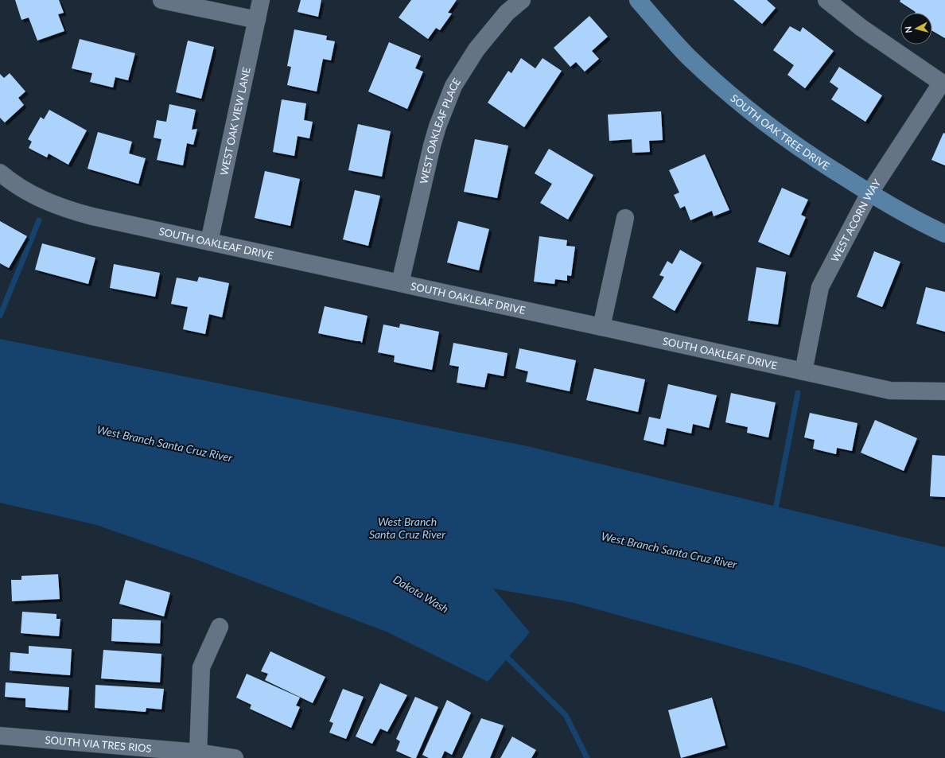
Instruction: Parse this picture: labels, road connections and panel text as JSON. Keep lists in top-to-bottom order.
{
  "streets": {
    "street": [
      "WEST OAK VIEW LANE",
      "WEST OAKLEAF PLACE",
      "SOUTH OAK TREE DRIVE",
      "WEST ACORN WAY",
      "SOUTH OAKLEAF DRIVE",
      "SOUTH VIA TRES RIOS"
    ]
  },
  "crossings": [
    ["WEST OAK VIEW LANE", "SOUTH OAKLEAF DRIVE"],
    ["WEST OAKLEAF PLACE", "SOUTH OAKLEAF DRIVE"],
    ["SOUTH OAK TREE DRIVE", "WEST ACORN WAY"],
    ["WEST ACORN WAY", "SOUTH OAKLEAF DRIVE"]
  ],
  "water": ["West Branch Santa Cruz River", "Dakota Wash"],
  "north": "left"
}
